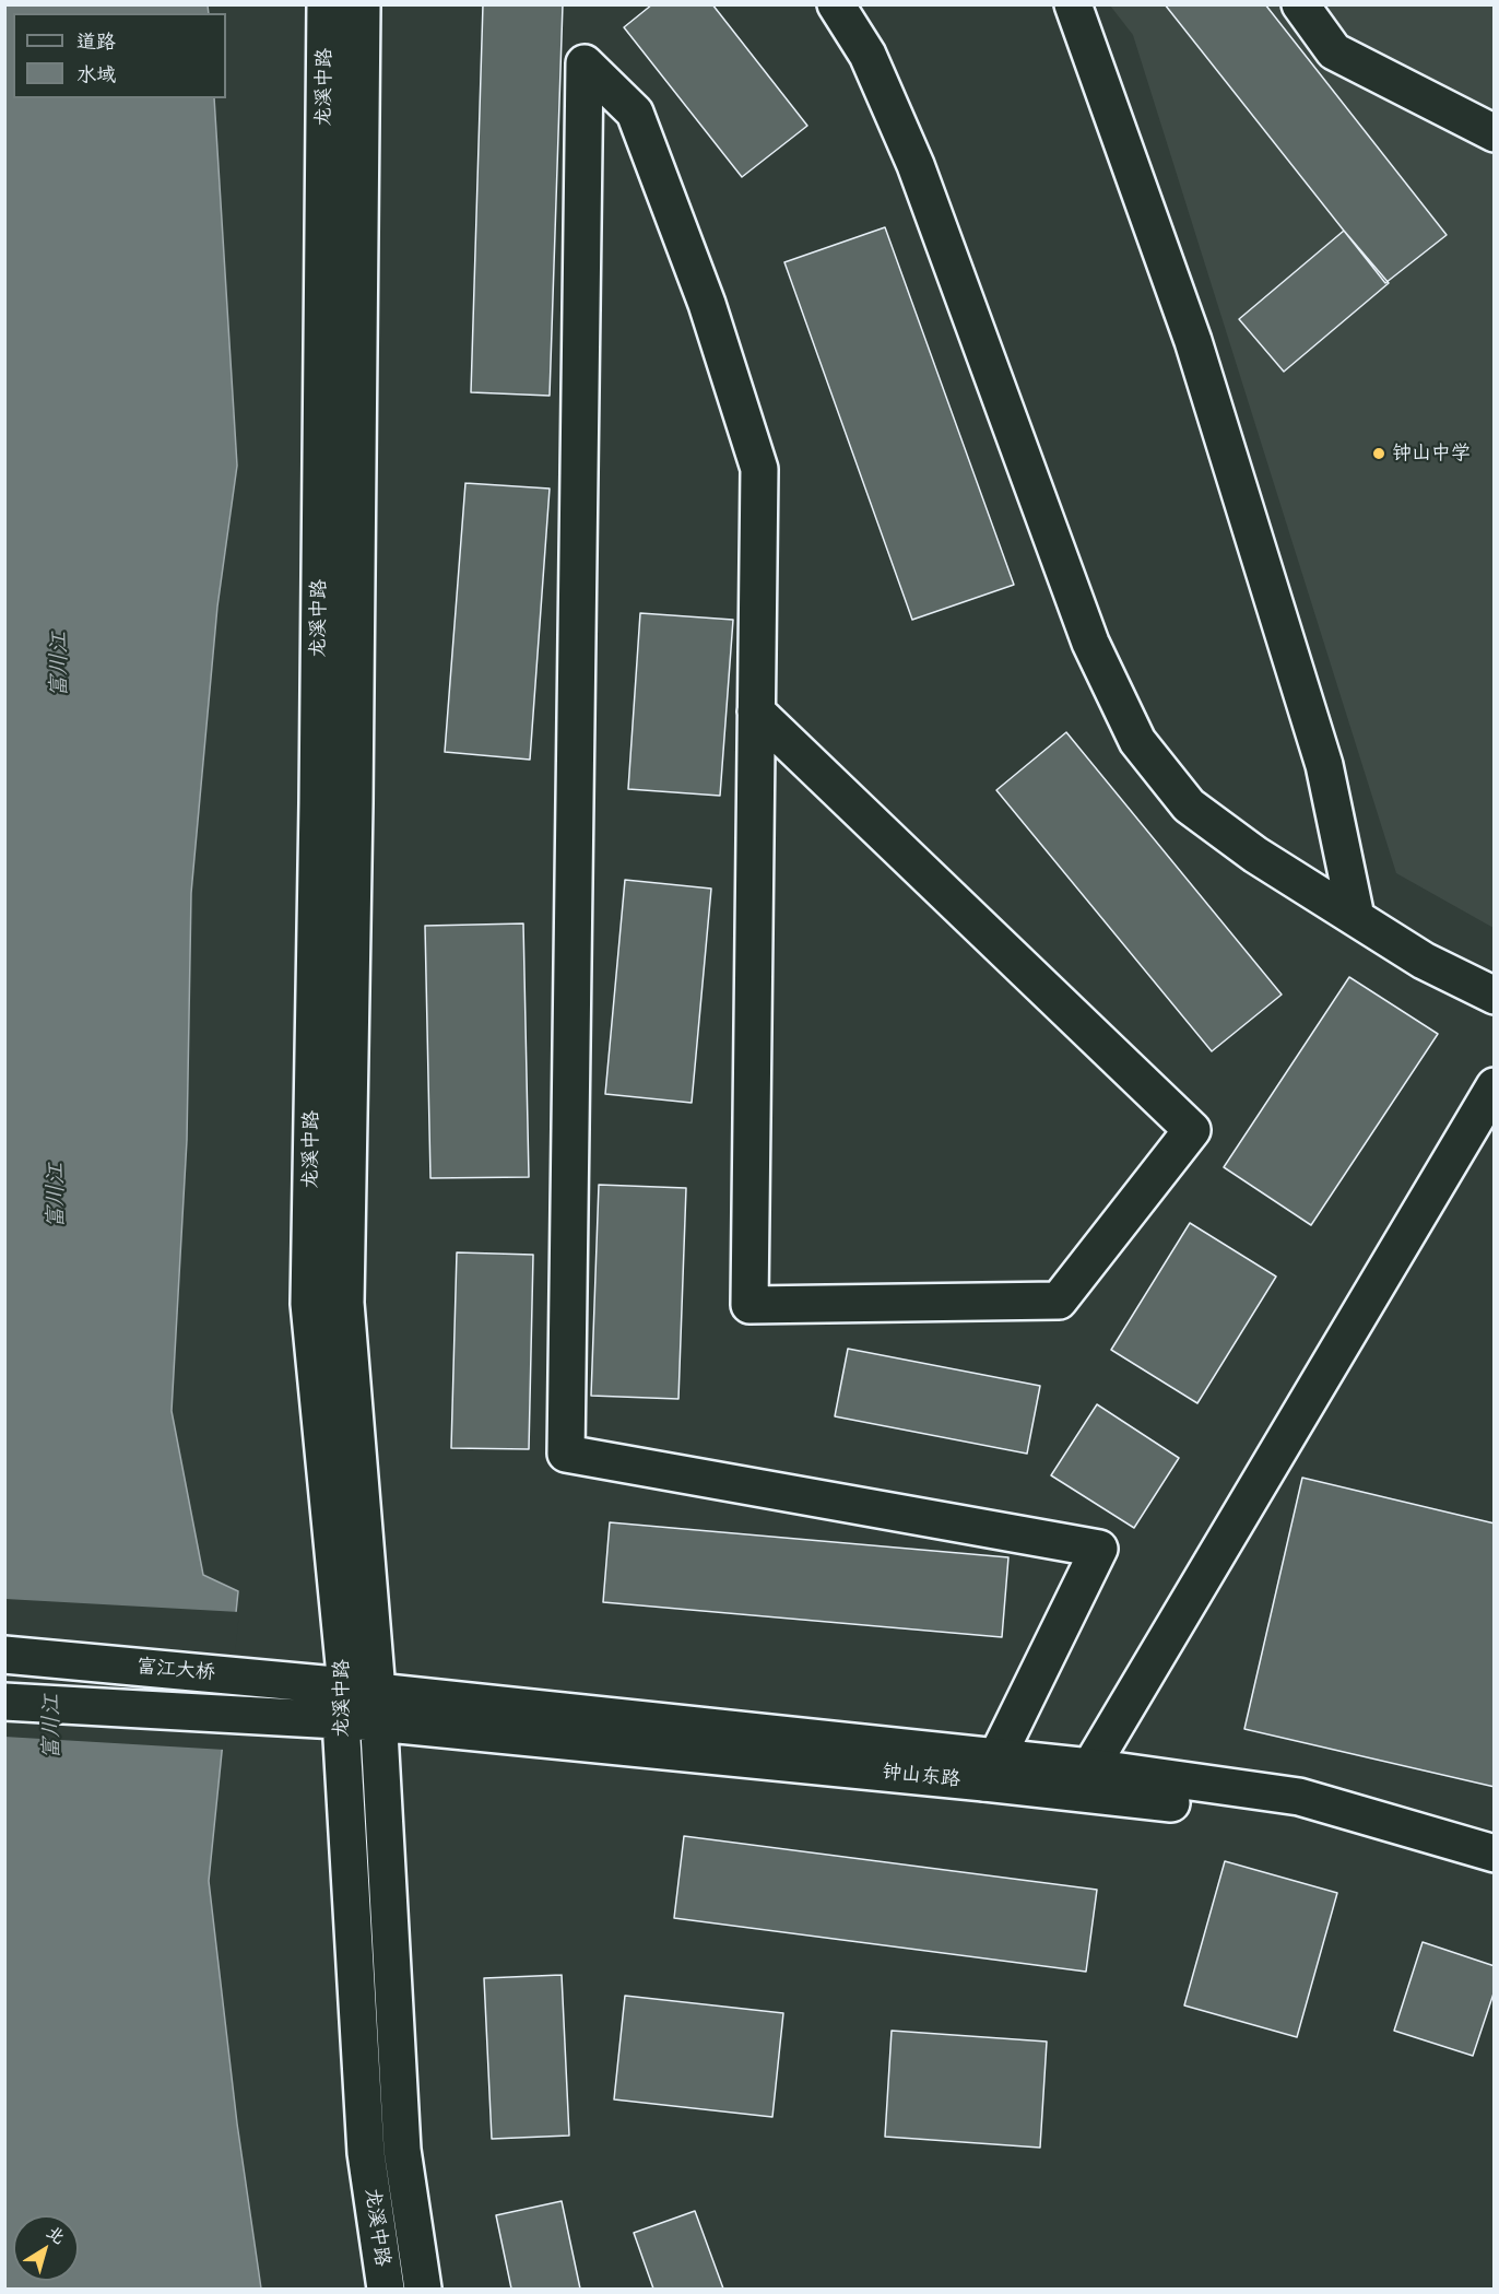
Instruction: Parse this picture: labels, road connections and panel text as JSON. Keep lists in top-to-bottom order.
{
  "streets": {
    "main road": ["龙溪中路", "富江大桥", "钟山东路"]
  },
  "crossings": [
    ["龙溪中路", "富江大桥"],
    ["龙溪中路", "钟山东路"],
    ["富江大桥", "钟山东路"]
  ],
  "water": ["富川江"],
  "places": ["钟山中学"],
  "legend": ["道路", "水域"],
  "north": "top right"
}
